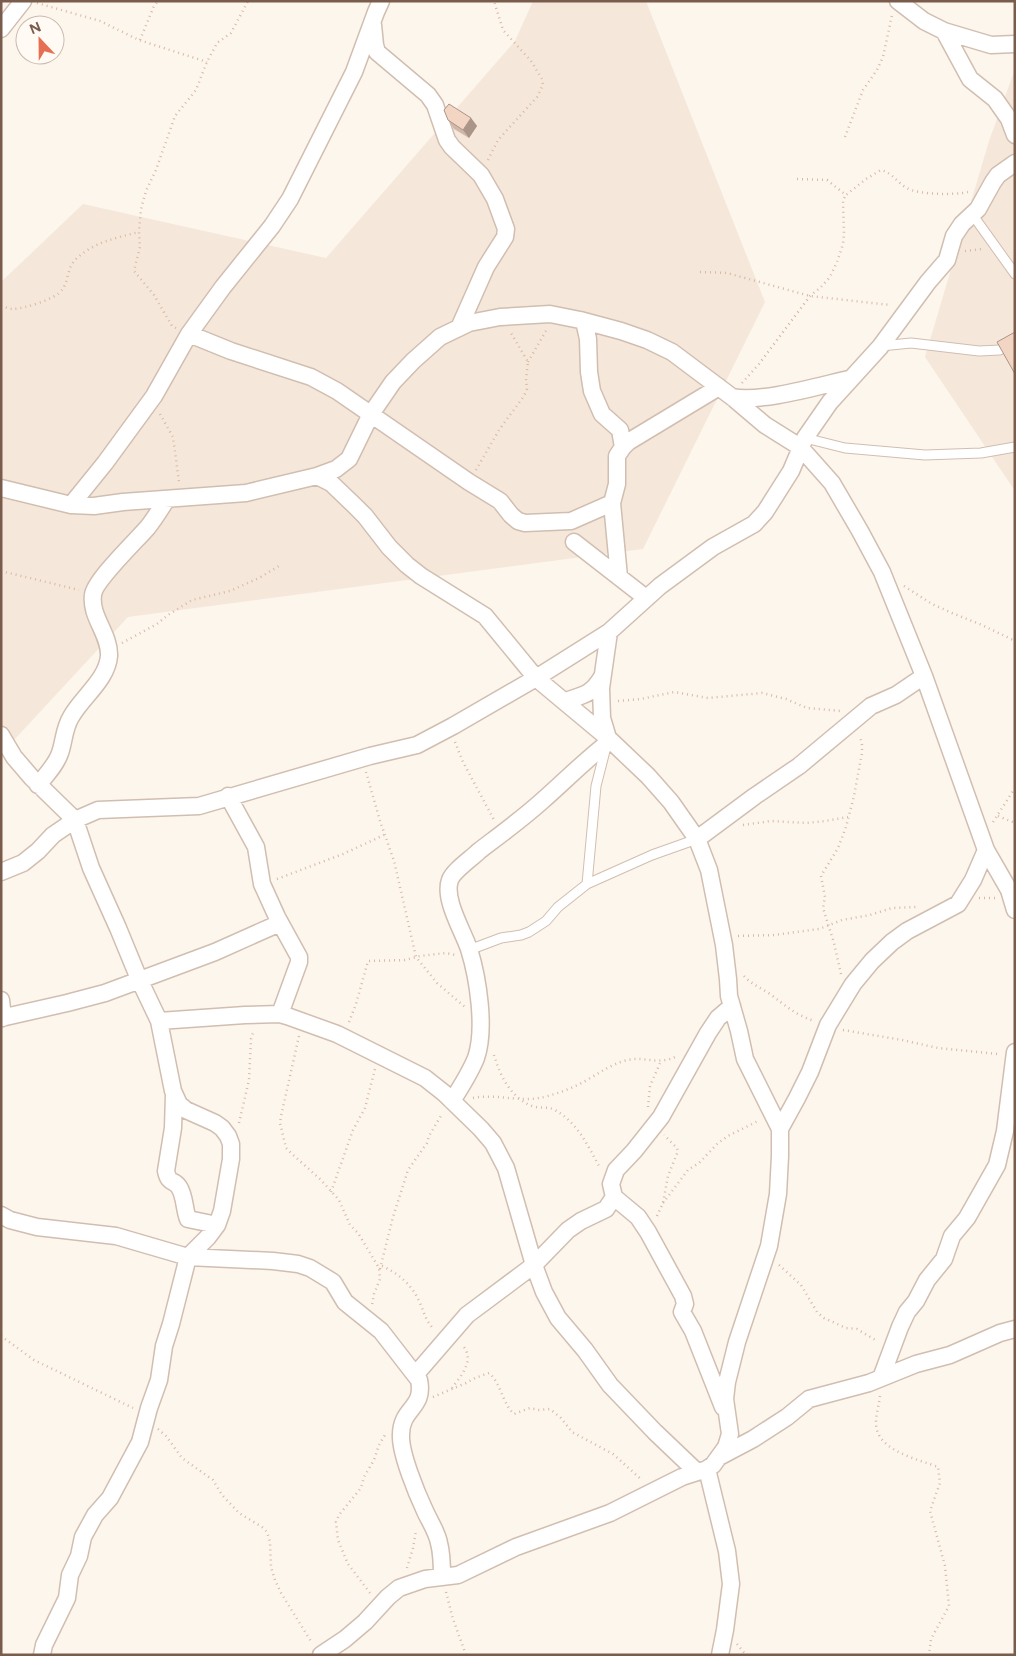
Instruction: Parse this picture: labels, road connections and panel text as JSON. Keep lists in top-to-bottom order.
{
  "north": "top"
}
